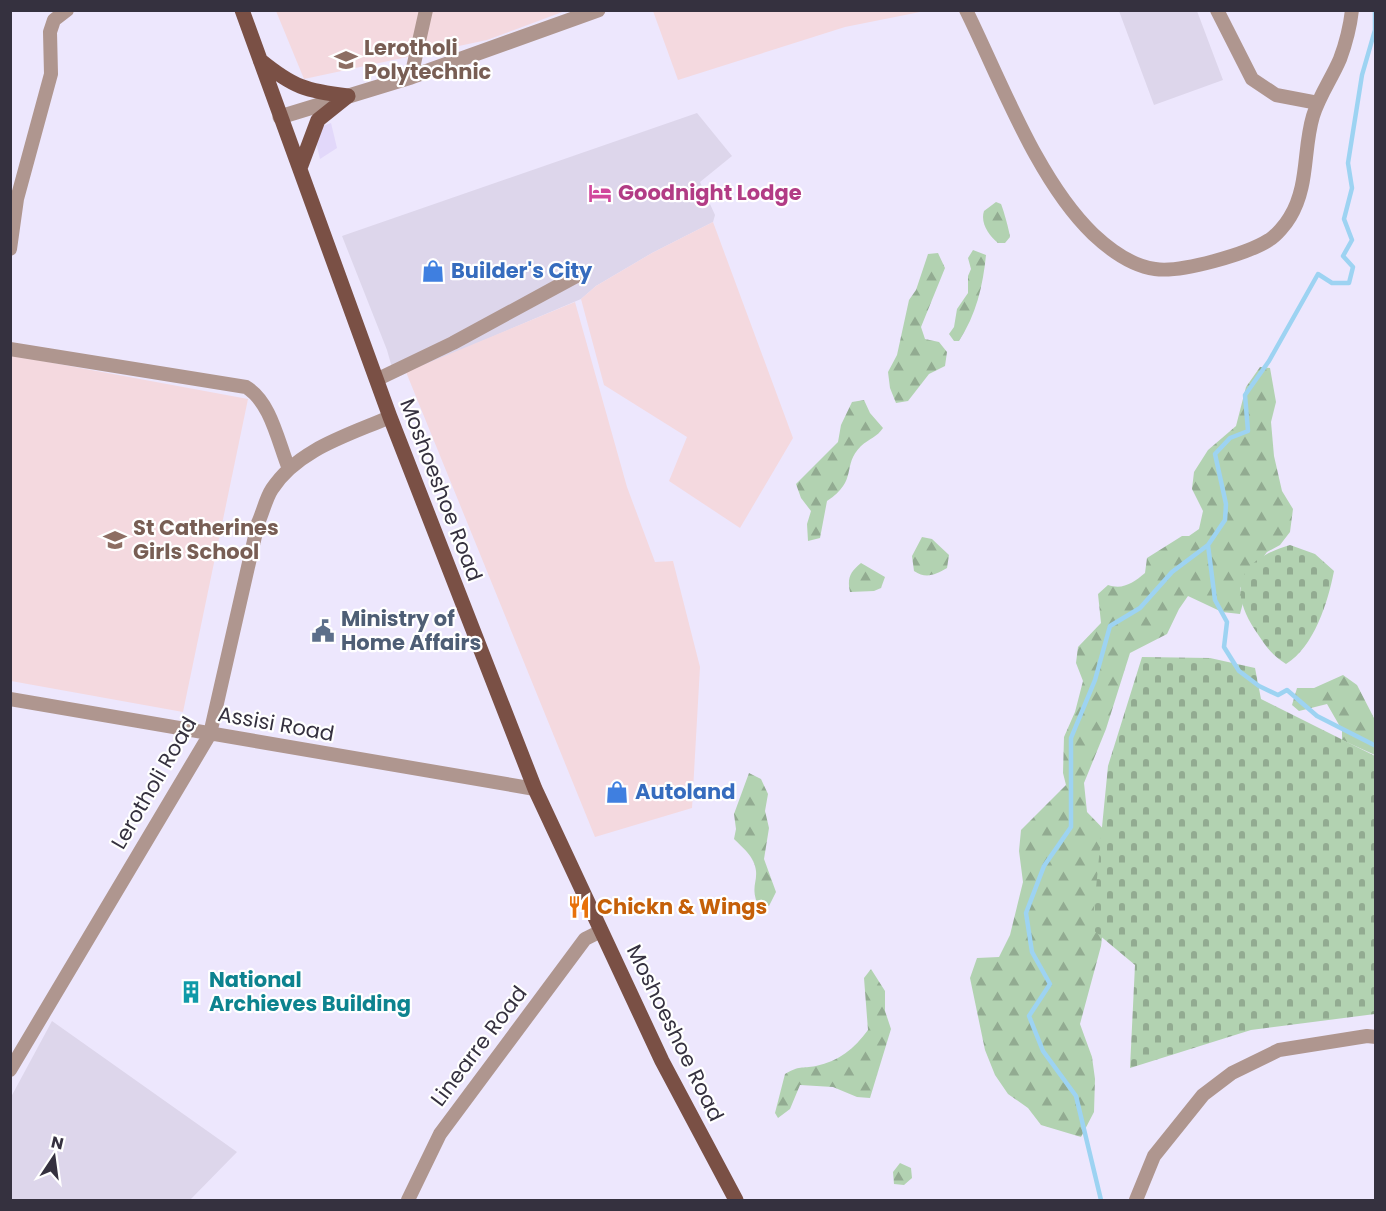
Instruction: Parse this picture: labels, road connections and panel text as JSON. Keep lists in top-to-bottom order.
{
  "streets": {
    "main road": ["Moshoeshoe Road"],
    "street": ["Assisi Road", "Lerotholi Road", "Linearre Road"]
  },
  "crossings": [
    ["Moshoeshoe Road", "Assisi Road"],
    ["Moshoeshoe Road", "Lerotholi Road"],
    ["Moshoeshoe Road", "Linearre Road"],
    ["Assisi Road", "Lerotholi Road"]
  ],
  "places": {
    "school or university": ["Lerotholi Polytechnic", "St Catherines Girls School"],
    "hotel": ["Goodnight Lodge"],
    "shop": ["Builder's City", "Autoland"],
    "public building": ["Ministry of Home Affairs"],
    "restaurant": ["Chickn & Wings"],
    "building": ["National Archieves Building"]
  },
  "north": "top"
}
